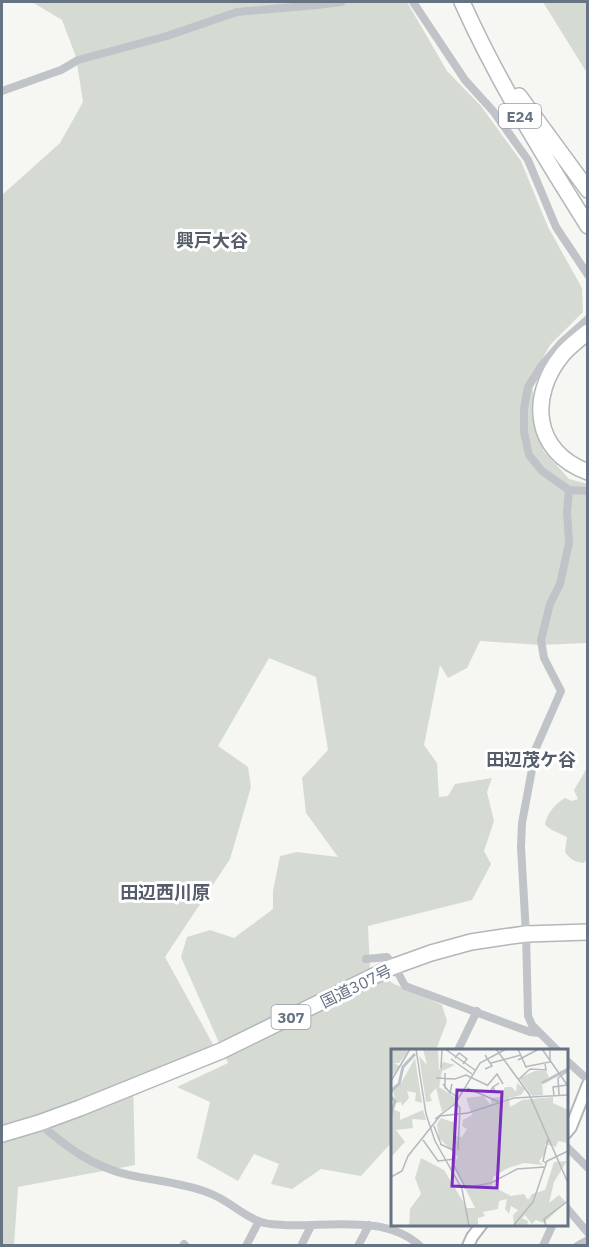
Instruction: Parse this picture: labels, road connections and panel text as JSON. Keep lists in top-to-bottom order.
{
  "streets": {
    "highway": ["E24", "国道307号", "307"]
  },
  "districts": ["興戸大谷", "田辺茂ケ谷", "田辺西川原"]
}
